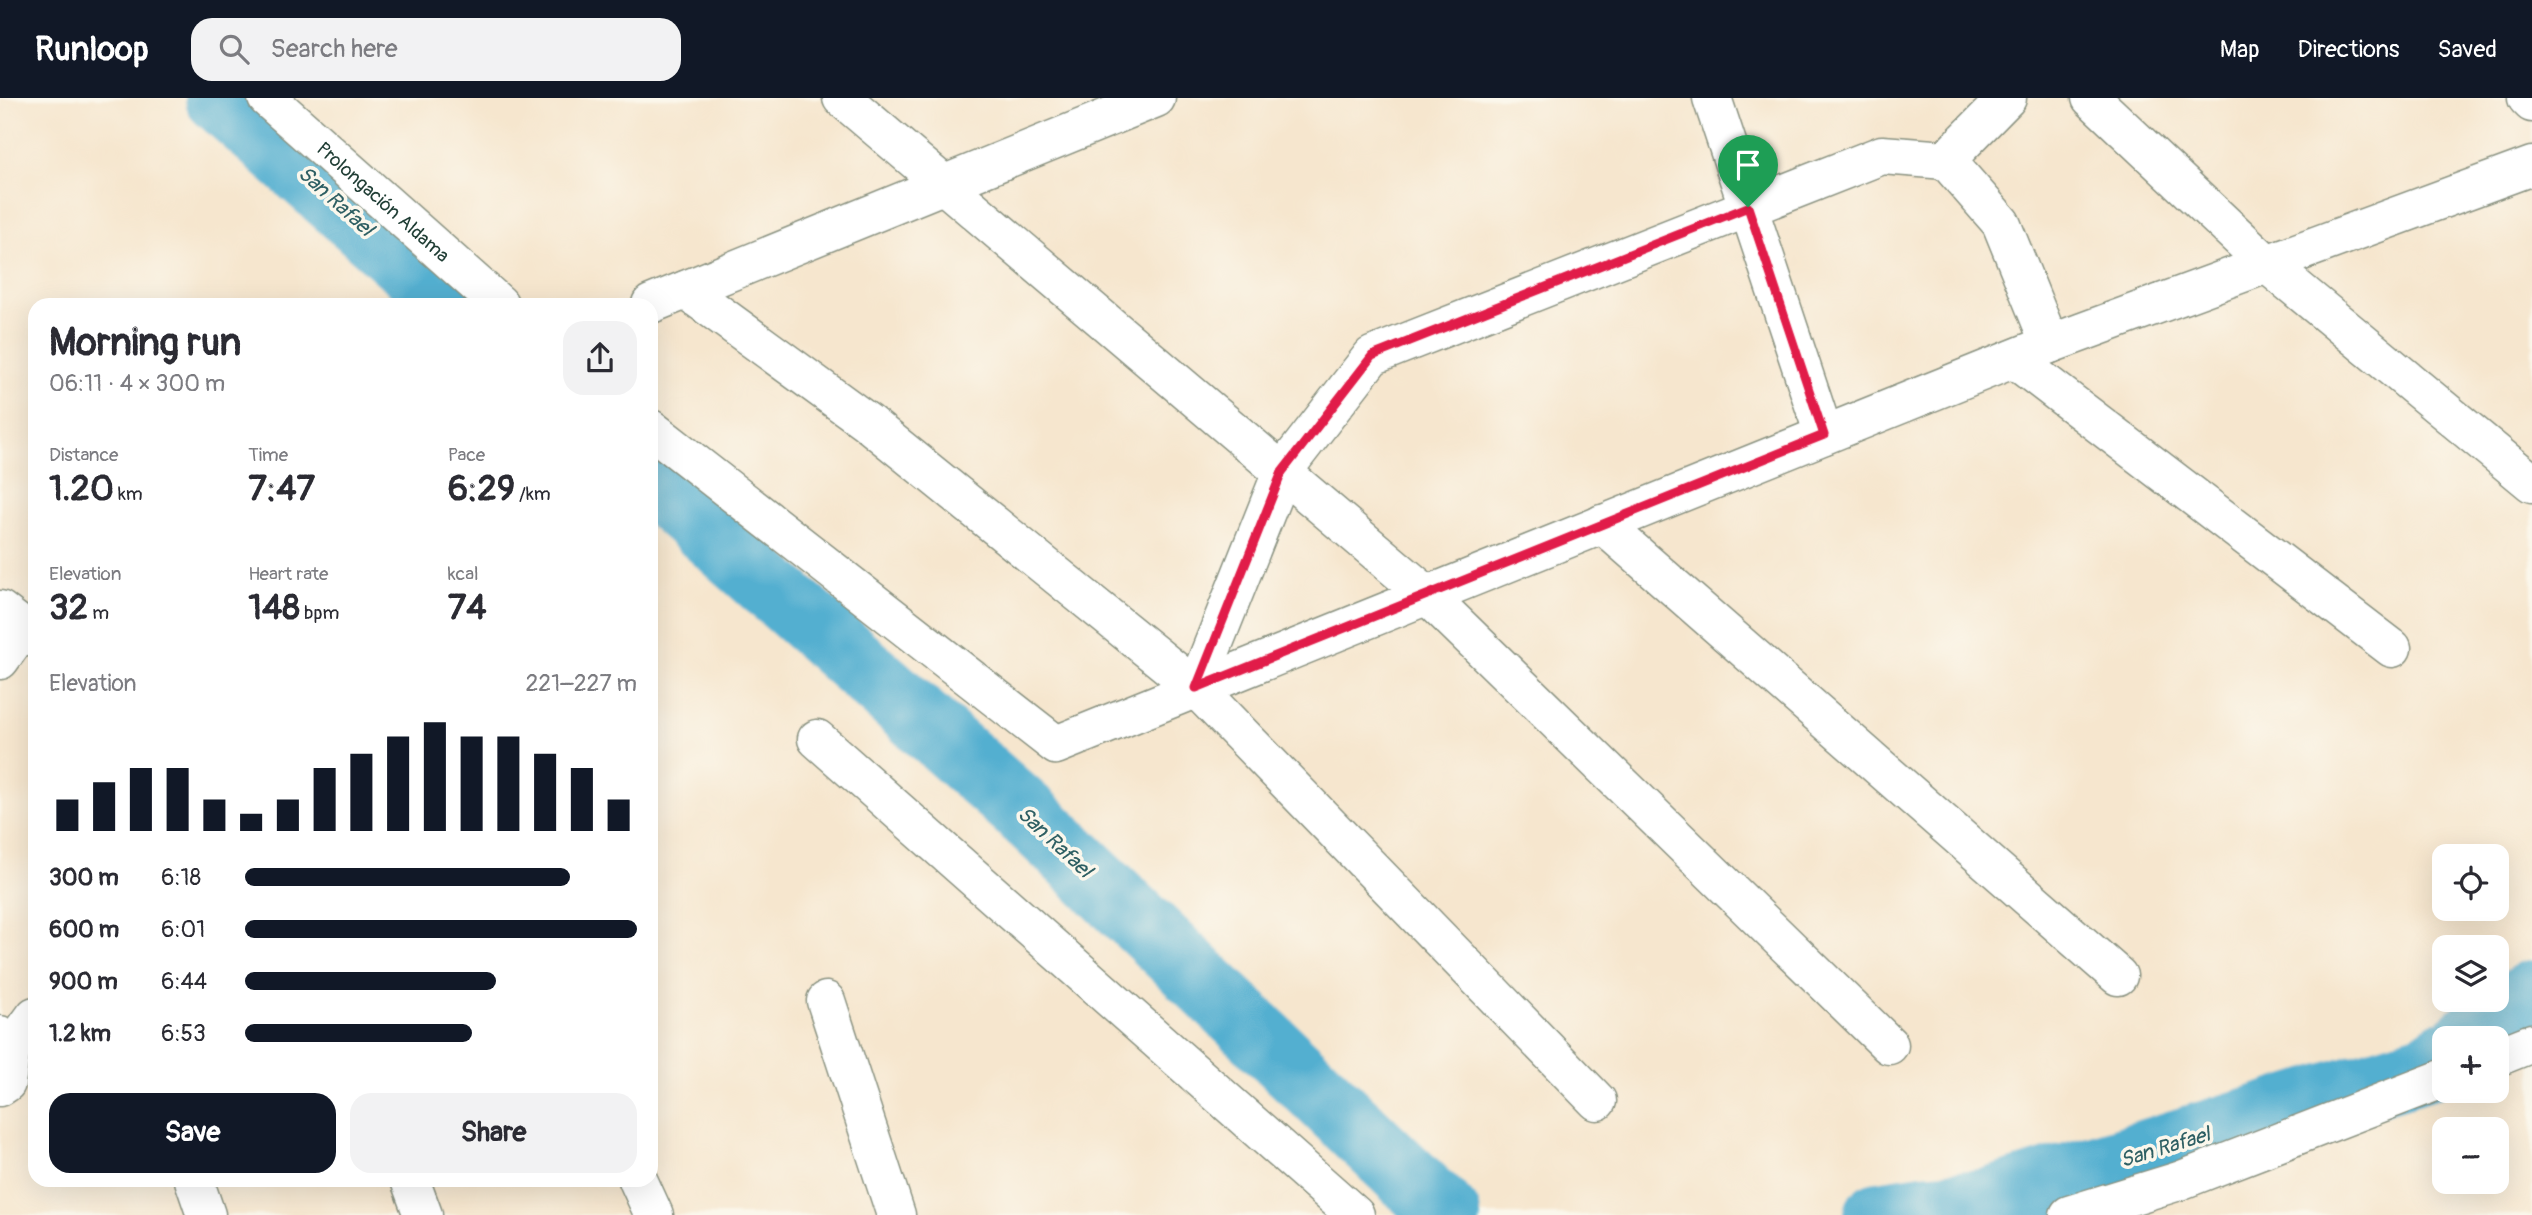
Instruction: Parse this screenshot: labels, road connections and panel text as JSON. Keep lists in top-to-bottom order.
{
  "streets": {
    "street": ["Prolongación Aldama"]
  },
  "water": ["San Rafael"],
  "page": {
    "header": "Runloop",
    "search": "Search here",
    "nav": ["Map", "Directions", "Saved"],
    "heading": ["Morning run", "06:11 · 4 × 300 m"],
    "stats": [
      ["Distance", "1.20 km"],
      ["Time", "7:47"],
      ["Pace", "6:29 /km"],
      ["Elevation", "32 m"],
      ["Heart rate", "148 bpm"],
      ["kcal", "74"]
    ],
    "chart": ["Elevation", "221–227 m"],
    "map_buttons": ["+", "−"],
    "list": [
      {
        "name": "300 m",
        "note": "6:18"
      },
      {
        "name": "600 m",
        "note": "6:01"
      },
      {
        "name": "900 m",
        "note": "6:44"
      },
      {
        "name": "1.2 km",
        "note": "6:53"
      }
    ],
    "buttons": ["Save", "Share"]
  }
}
